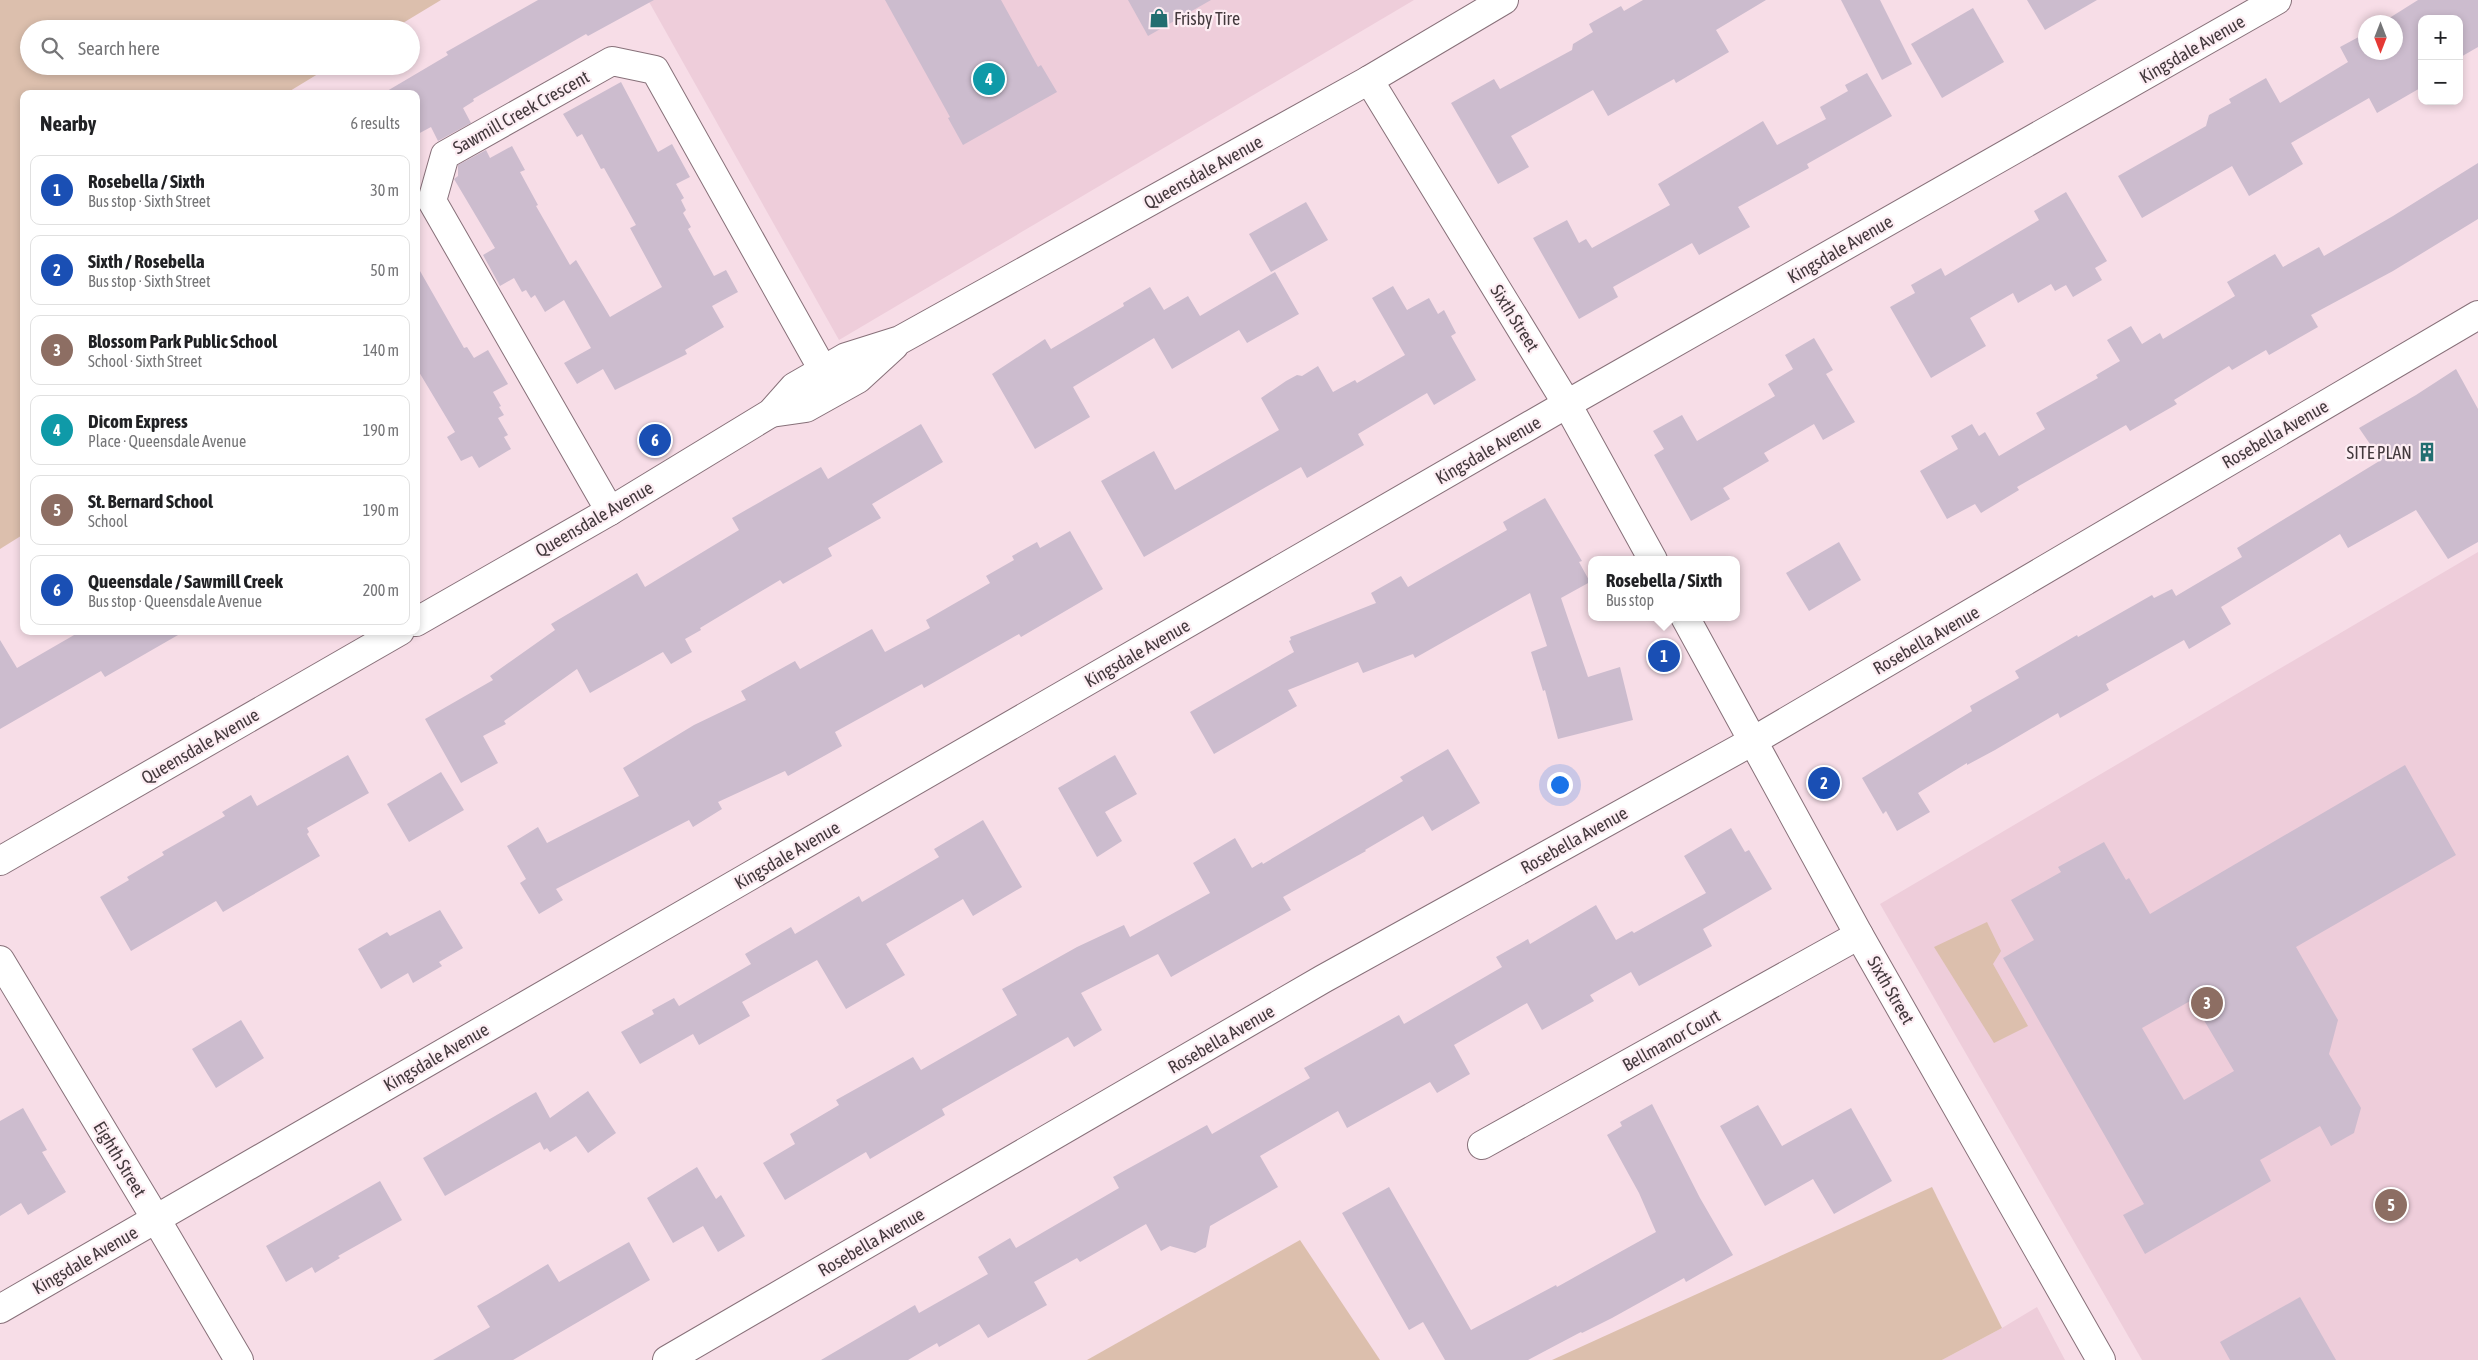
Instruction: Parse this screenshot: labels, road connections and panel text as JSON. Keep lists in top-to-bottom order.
{
  "streets": {
    "street": [
      "Kingsdale Avenue",
      "Sawmill Creek Crescent",
      "Queensdale Avenue",
      "Sixth Street",
      "Rosebella Avenue",
      "Bellmanor Court",
      "Eighth Street"
    ]
  },
  "crossings": [
    ["Kingsdale Avenue", "Sixth Street"],
    ["Kingsdale Avenue", "Eighth Street"],
    ["Sawmill Creek Crescent", "Queensdale Avenue"],
    ["Queensdale Avenue", "Sixth Street"],
    ["Sixth Street", "Rosebella Avenue"],
    ["Sixth Street", "Bellmanor Court"]
  ],
  "places": {
    "shop": ["Frisby Tire"],
    "building": ["SITE PLAN"]
  },
  "north": "bottom",
  "page": {
    "map_buttons": ["+", "−"],
    "search": "Search here",
    "pins": [
      "4",
      "6",
      "1",
      "2",
      "3",
      "5"
    ],
    "heading": ["Nearby", "6 results"],
    "list": [
      {
        "mark": "1",
        "name": "Rosebella / Sixth",
        "note": "Bus stop · Sixth Street",
        "value": "30 m"
      },
      {
        "mark": "2",
        "name": "Sixth / Rosebella",
        "note": "Bus stop · Sixth Street",
        "value": "50 m"
      },
      {
        "mark": "3",
        "name": "Blossom Park Public School",
        "note": "School · Sixth Street",
        "value": "140 m"
      },
      {
        "mark": "4",
        "name": "Dicom Express",
        "note": "Place · Queensdale Avenue",
        "value": "190 m"
      },
      {
        "mark": "5",
        "name": "St. Bernard School",
        "note": "School",
        "value": "190 m"
      },
      {
        "mark": "6",
        "name": "Queensdale / Sawmill Creek",
        "note": "Bus stop · Queensdale Avenue",
        "value": "200 m"
      }
    ],
    "popup": ["Rosebella / Sixth", "Bus stop"]
  }
}
